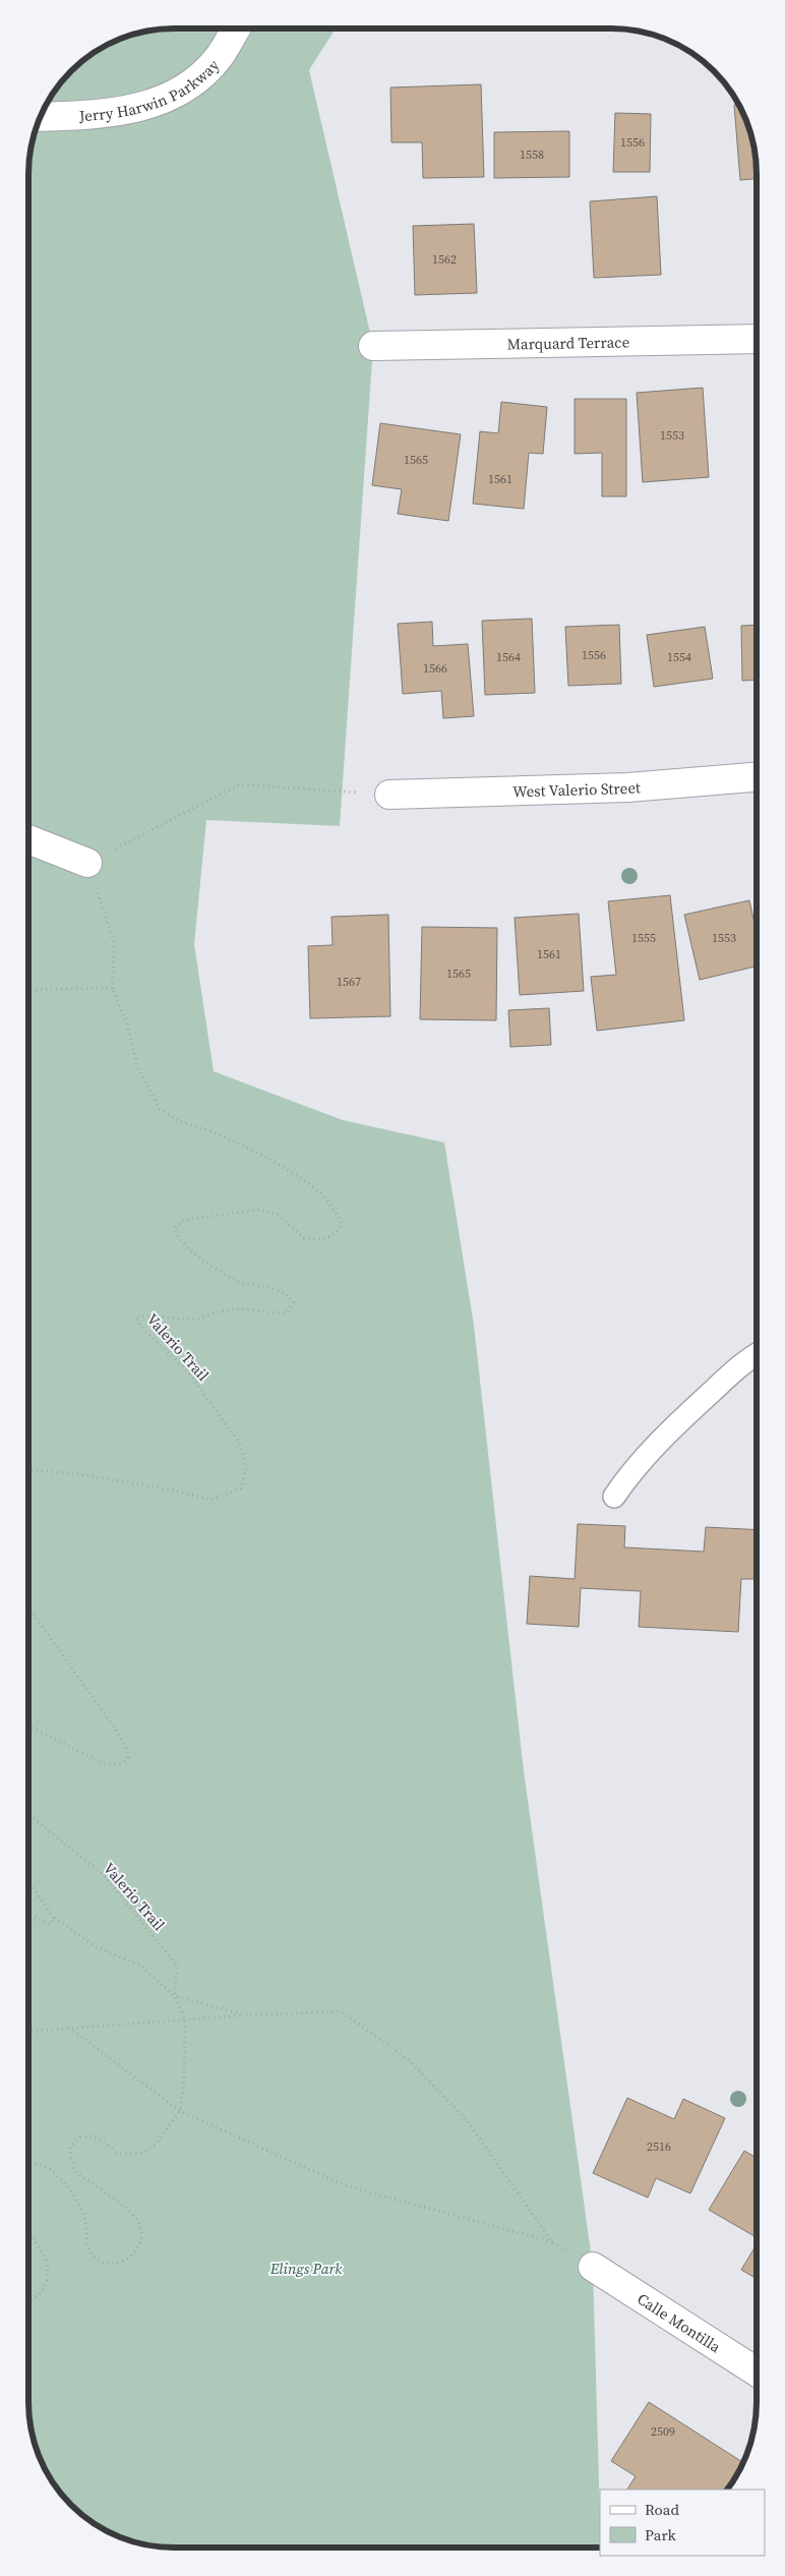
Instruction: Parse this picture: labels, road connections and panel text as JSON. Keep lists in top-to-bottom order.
{
  "streets": {
    "street": [
      "Jerry Harwin Parkway",
      "Marquard Terrace",
      "West Valerio Street",
      "Calle Montilla"
    ],
    "path": ["Valerio Trail"]
  },
  "parks": ["Elings Park"],
  "house_numbers": [
    "1556",
    "1558",
    "1562",
    "1553",
    "1565",
    "1561",
    "1556",
    "1564",
    "1554",
    "1566",
    "1555",
    "1553",
    "1561",
    "1565",
    "1567",
    "2516",
    "2509"
  ],
  "legend": ["Road", "Park"]
}
